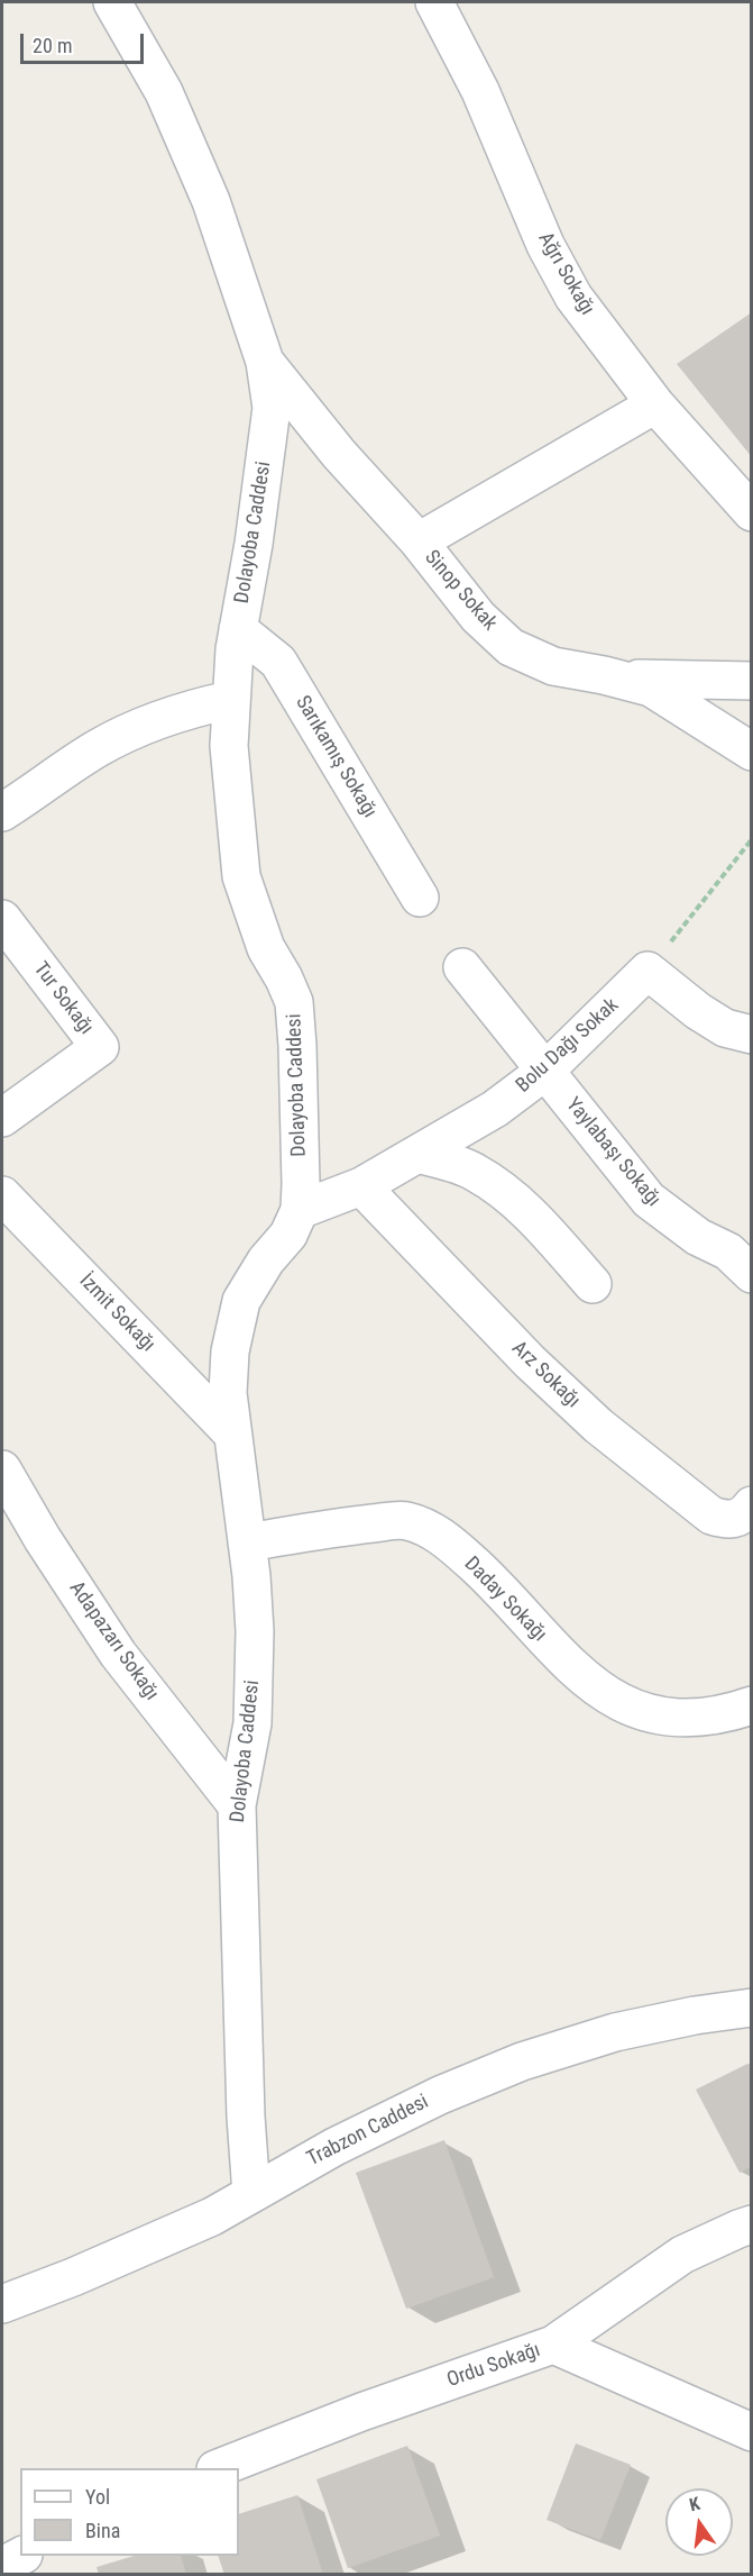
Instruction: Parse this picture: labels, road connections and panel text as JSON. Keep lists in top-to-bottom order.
{
  "streets": {
    "street": [
      "Ağrı Sokağı",
      "Dolayoba Caddesi",
      "Sinop Sokak",
      "Sarıkamış Sokağı",
      "Tur Sokağı",
      "Bolu Dağı Sokak",
      "Yaylabaşı Sokağı",
      "İzmit Sokağı",
      "Arz Sokağı",
      "Daday Sokağı",
      "Adapazarı Sokağı",
      "Trabzon Caddesi",
      "Ordu Sokağı"
    ]
  },
  "crossings": [
    ["Dolayoba Caddesi", "Sinop Sokak"],
    ["Dolayoba Caddesi", "Sarıkamış Sokağı"],
    ["Dolayoba Caddesi", "Bolu Dağı Sokak"],
    ["Dolayoba Caddesi", "İzmit Sokağı"],
    ["Dolayoba Caddesi", "Daday Sokağı"],
    ["Dolayoba Caddesi", "Adapazarı Sokağı"],
    ["Dolayoba Caddesi", "Trabzon Caddesi"],
    ["Bolu Dağı Sokak", "Yaylabaşı Sokağı"],
    ["Bolu Dağı Sokak", "Arz Sokağı"]
  ],
  "legend": ["Yol", "Bina"],
  "scale_bar": "20 m",
  "north": "top"
}
